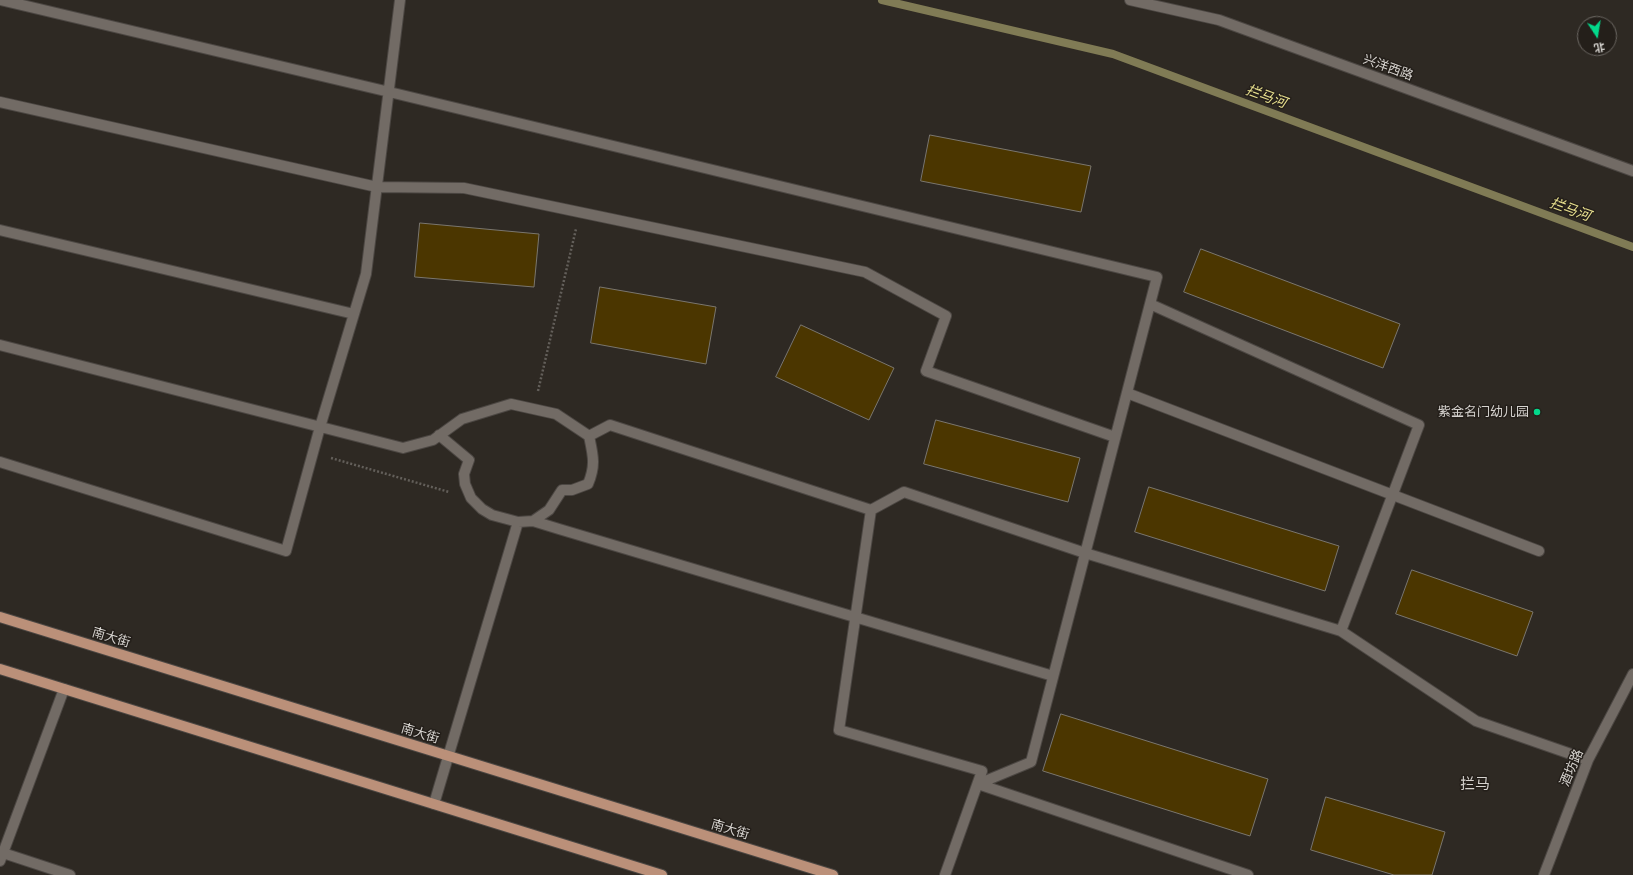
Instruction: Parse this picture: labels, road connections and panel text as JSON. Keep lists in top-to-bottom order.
{
  "streets": {
    "main road": ["南大街"],
    "street": ["兴洋西路", "酒坊路"]
  },
  "districts": ["拦马"],
  "water": ["拦马河"],
  "places": ["紫金名门幼儿园"],
  "north": "bottom"
}
